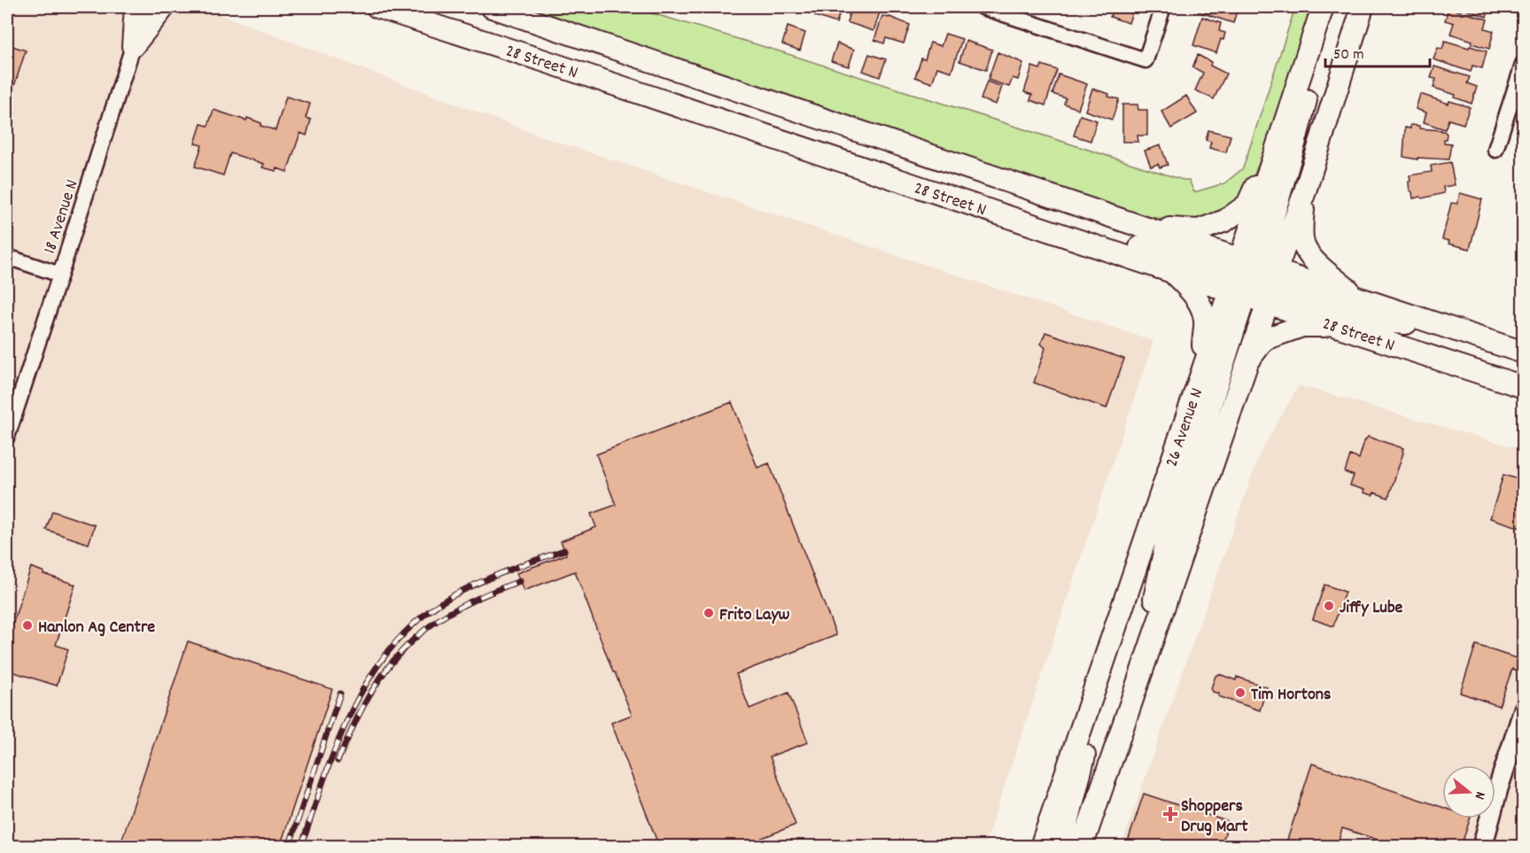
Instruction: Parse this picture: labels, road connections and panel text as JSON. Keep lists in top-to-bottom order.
{
  "streets": {
    "main road": ["28 Street N", "26 Avenue N"],
    "street": ["18 Avenue N"]
  },
  "crossings": [
    ["28 Street N", "26 Avenue N"]
  ],
  "places": {
    "other": [
      "Jiffy Lube",
      "Frito Layw",
      "Hanlon Ag Centre",
      "Tim Hortons"
    ],
    "health": ["Shoppers Drug Mart"]
  },
  "scale_bar": "50 m",
  "north": "right"
}
